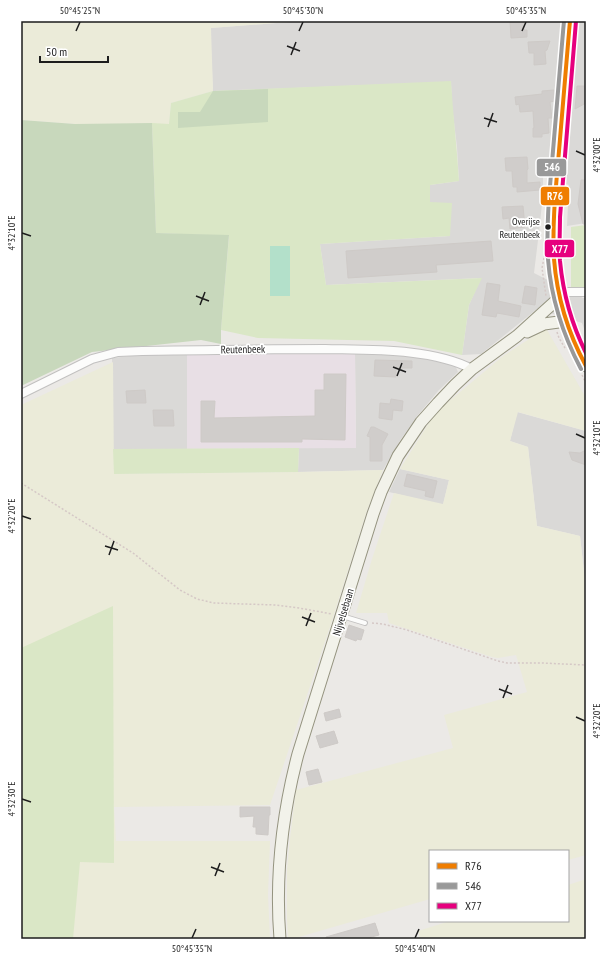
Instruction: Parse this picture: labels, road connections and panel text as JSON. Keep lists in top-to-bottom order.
{
  "streets": {
    "main road": ["Nijvelsebaan"],
    "street": ["Reutenbeek"]
  },
  "crossings": [
    ["Reutenbeek", "Nijvelsebaan"]
  ],
  "places": ["Overijse Reutenbeek"],
  "lines": ["transit line R76", "transit line 546", "transit line X77"],
  "legend": ["R76", "546", "X77"],
  "scale_bar": "50 m",
  "coordinates": [
    "50°45'25\"N",
    "50°45'30\"N",
    "50°45'35\"N",
    "4°32'00\"E",
    "4°32'10\"E",
    "4°32'20\"E",
    "4°32'30\"E",
    "50°45'40\"N"
  ]
}
